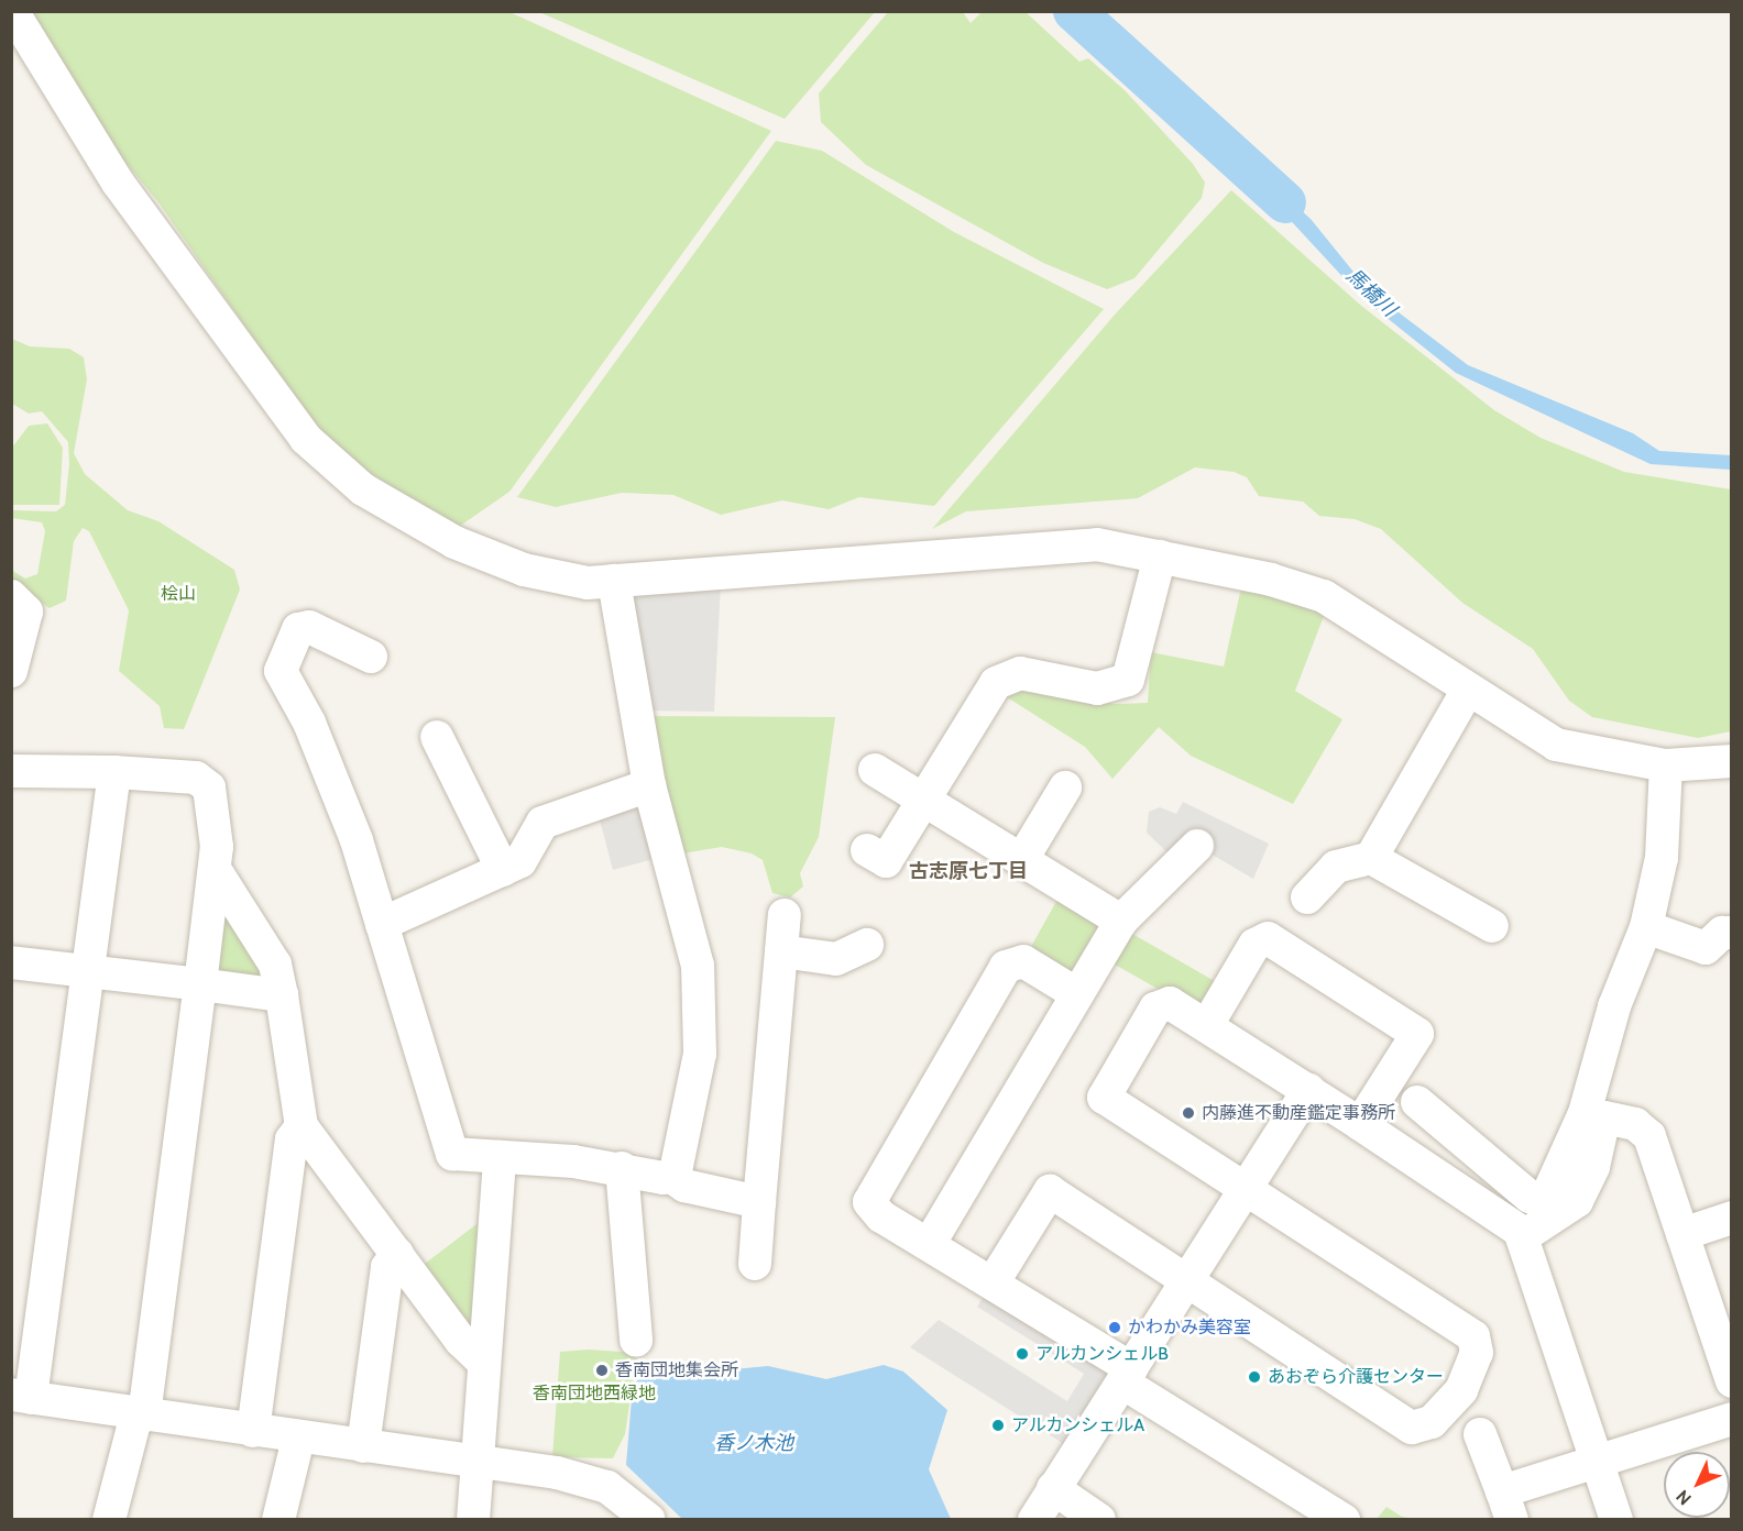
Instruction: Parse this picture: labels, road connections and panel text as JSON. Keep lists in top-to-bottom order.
{
  "districts": ["古志原七丁目"],
  "water": ["馬橋川", "香ノ木池"],
  "parks": ["桧山", "香南団地西緑地"],
  "places": [
    "内藤進不動産鑑定事務所",
    "かわかみ美容室",
    "アルカンシェルB",
    "香南団地集会所",
    "あおぞら介護センター",
    "アルカンシェルA"
  ],
  "north": "bottom left"
}
